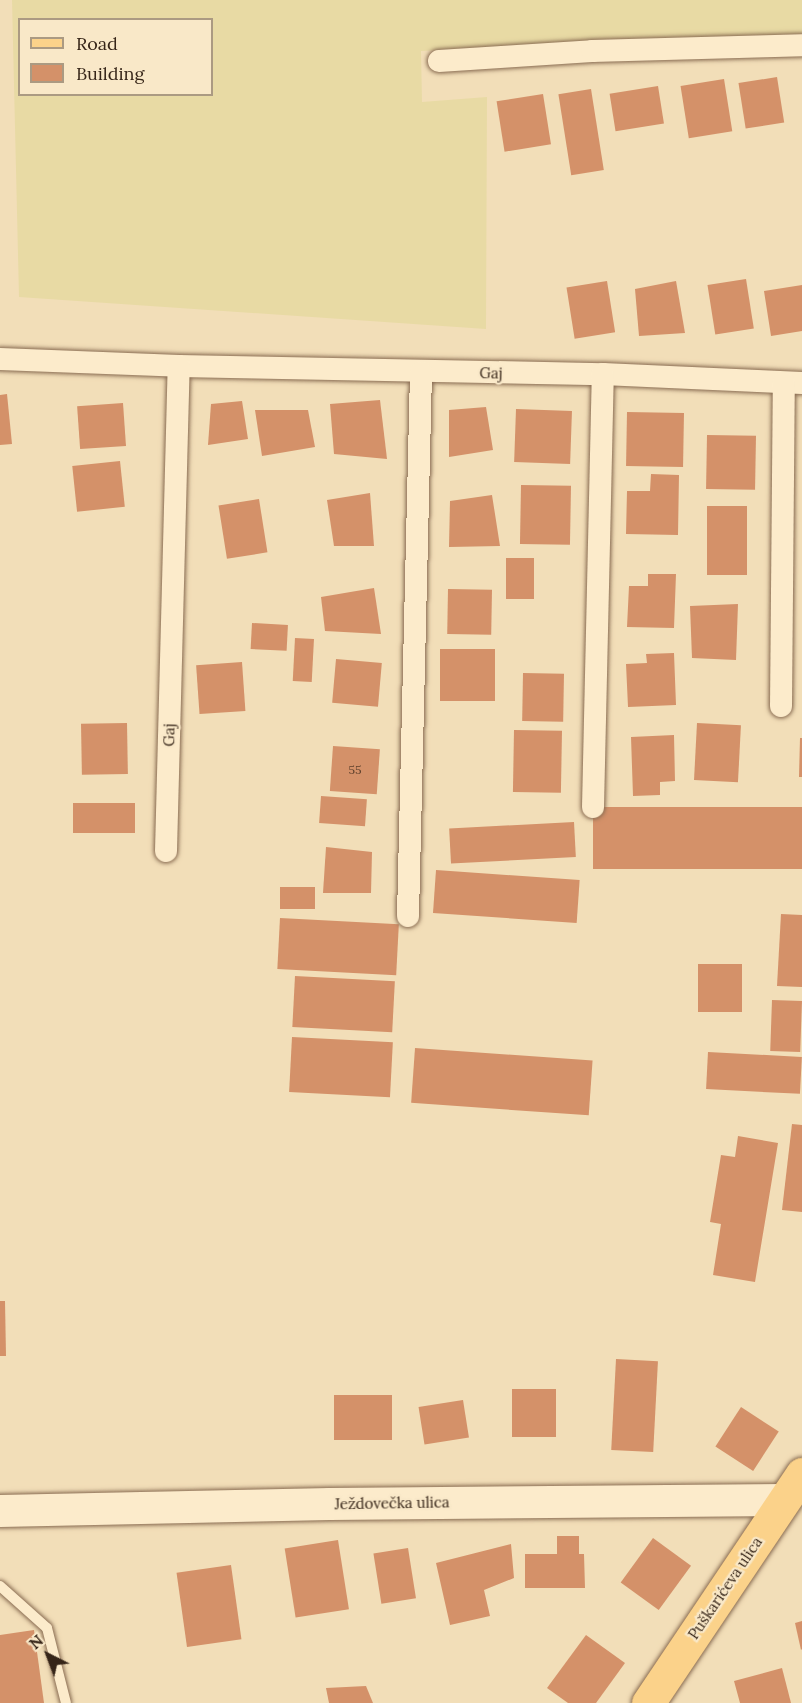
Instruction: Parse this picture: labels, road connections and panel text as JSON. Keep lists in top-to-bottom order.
{
  "streets": {
    "main road": ["Ježdovečka ulica", "Puškarićeva ulica"],
    "street": ["Gaj"]
  },
  "crossings": [
    ["Ježdovečka ulica", "Puškarićeva ulica"]
  ],
  "house_numbers": ["55"],
  "legend": ["Road", "Building"],
  "north": "top left"
}
